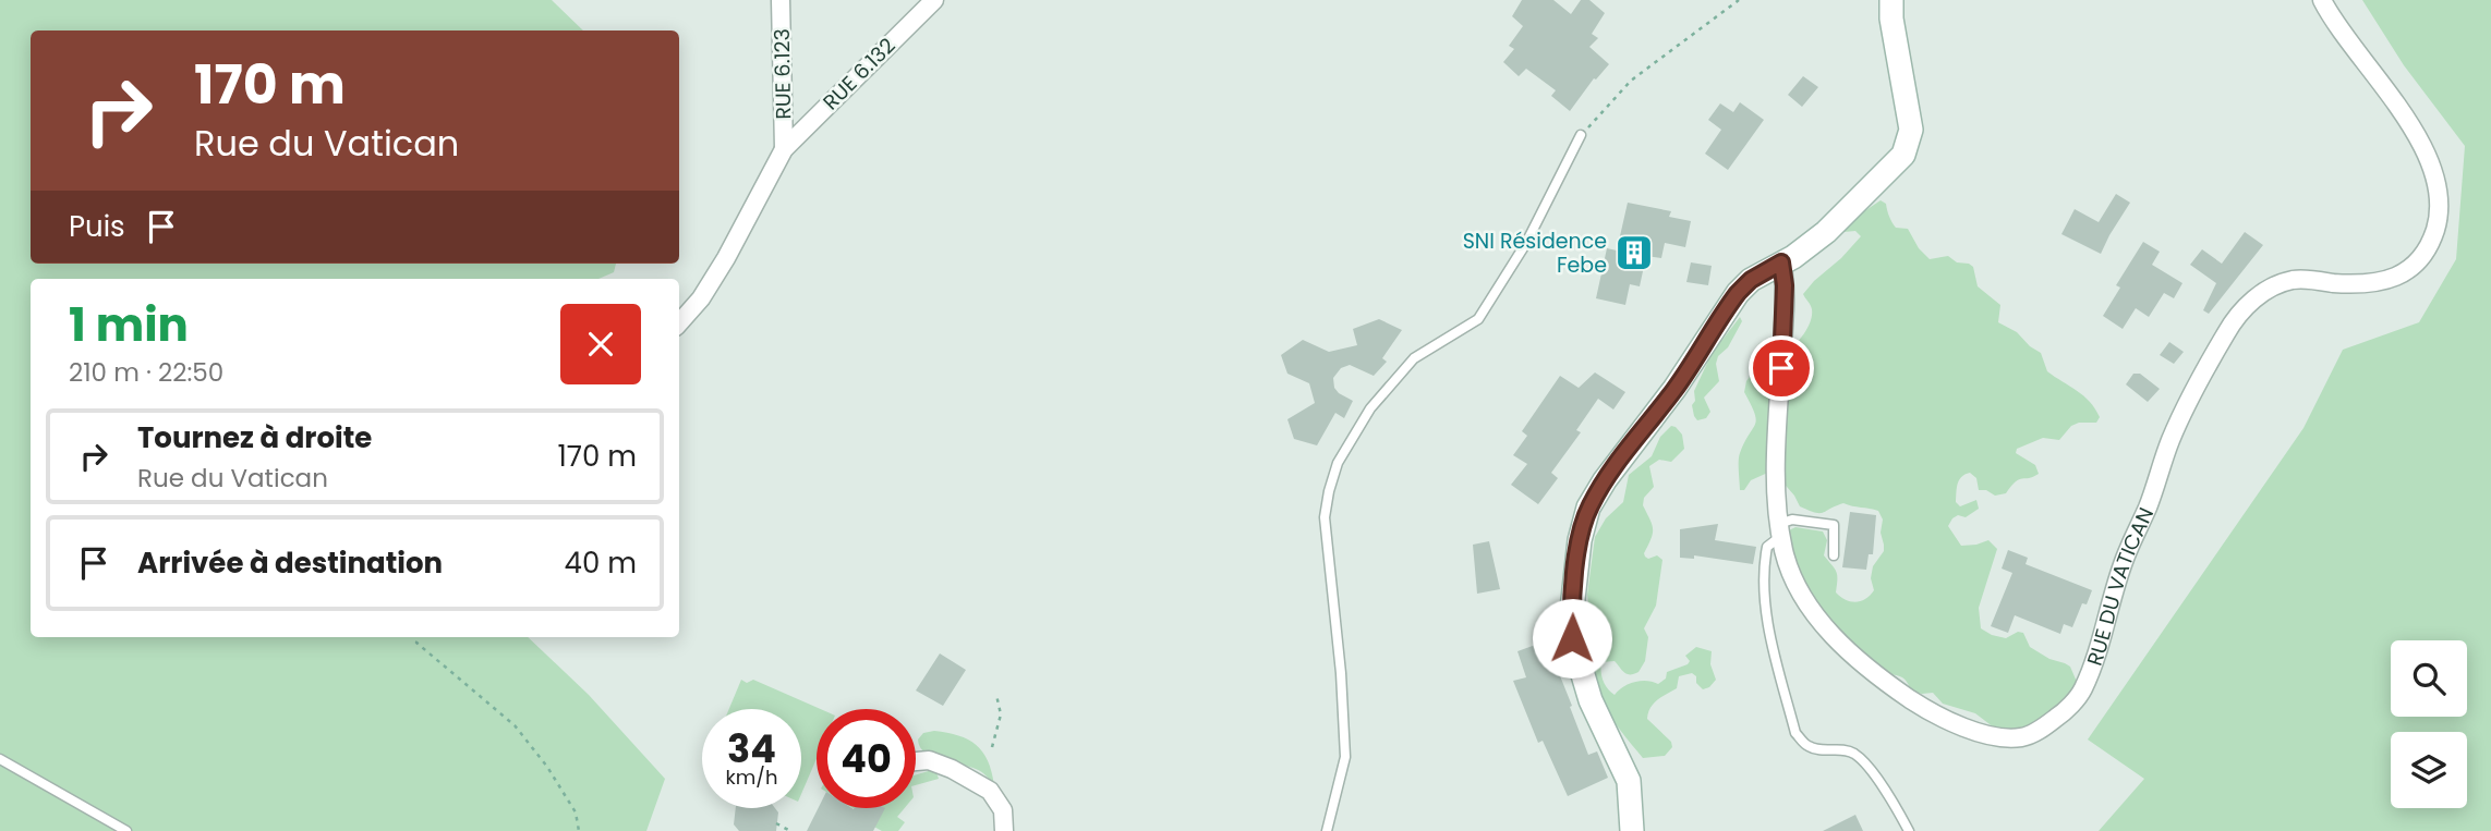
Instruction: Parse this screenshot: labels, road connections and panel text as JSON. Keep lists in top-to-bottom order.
{
  "streets": {
    "street": ["RUE 6.123", "RUE 6.132", "RUE DU VATICAN"]
  },
  "crossings": [
    ["RUE 6.123", "RUE 6.132"]
  ],
  "places": {
    "building": ["SNI Résidence Febe"]
  },
  "page": {
    "turn": ["170 m", "Rue du Vatican"],
    "then": "Puis",
    "heading": ["1 min", "210 m · 22:50"],
    "list": [
      {
        "name": "Tournez à droite",
        "note": "Rue du Vatican",
        "value": "170 m"
      },
      {
        "name": "Arrivée à destination",
        "value": "40 m"
      }
    ],
    "speed": "34 km/h",
    "limit": "40"
  }
}
